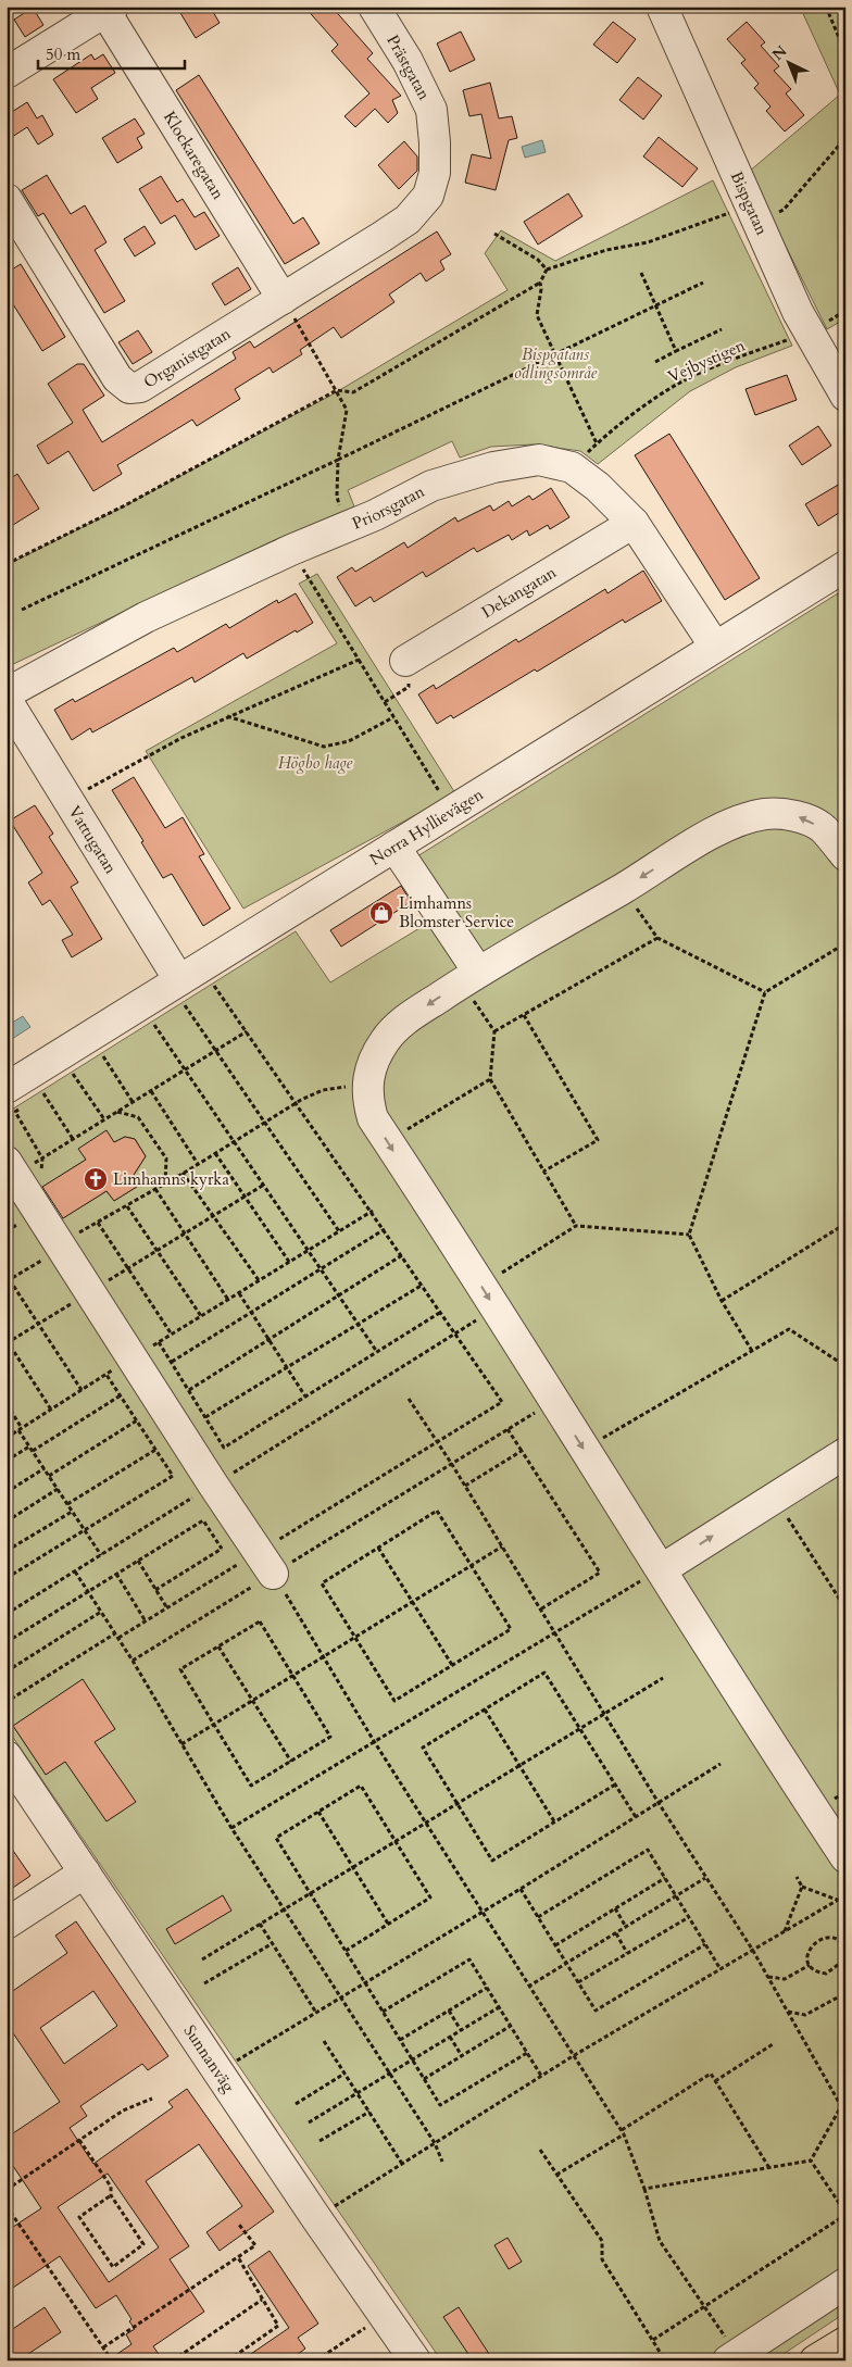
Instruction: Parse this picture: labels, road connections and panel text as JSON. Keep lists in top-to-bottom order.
{
  "streets": {
    "street": [
      "Prästgatan",
      "Klockaregatan",
      "Bispgatan",
      "Organistgatan",
      "Priorsgatan",
      "Dekangatan",
      "Norra Hyllievägen",
      "Vattugatan",
      "Sunnanväg"
    ],
    "path": ["Vejbystigen"]
  },
  "crossings": [
    ["Prästgatan", "Organistgatan"],
    ["Klockaregatan", "Organistgatan"],
    ["Bispgatan", "Vejbystigen"],
    ["Vejbystigen", "Priorsgatan"],
    ["Priorsgatan", "Dekangatan"],
    ["Priorsgatan", "Norra Hyllievägen"],
    ["Norra Hyllievägen", "Vattugatan"]
  ],
  "parks": ["Bispgatans odlingsområe", "Högbo hage"],
  "places": {
    "shop": ["Limhamns Blomster Service"],
    "church": ["Limhamns kyrka"]
  },
  "scale_bar": "50 m",
  "north": "top left"
}
